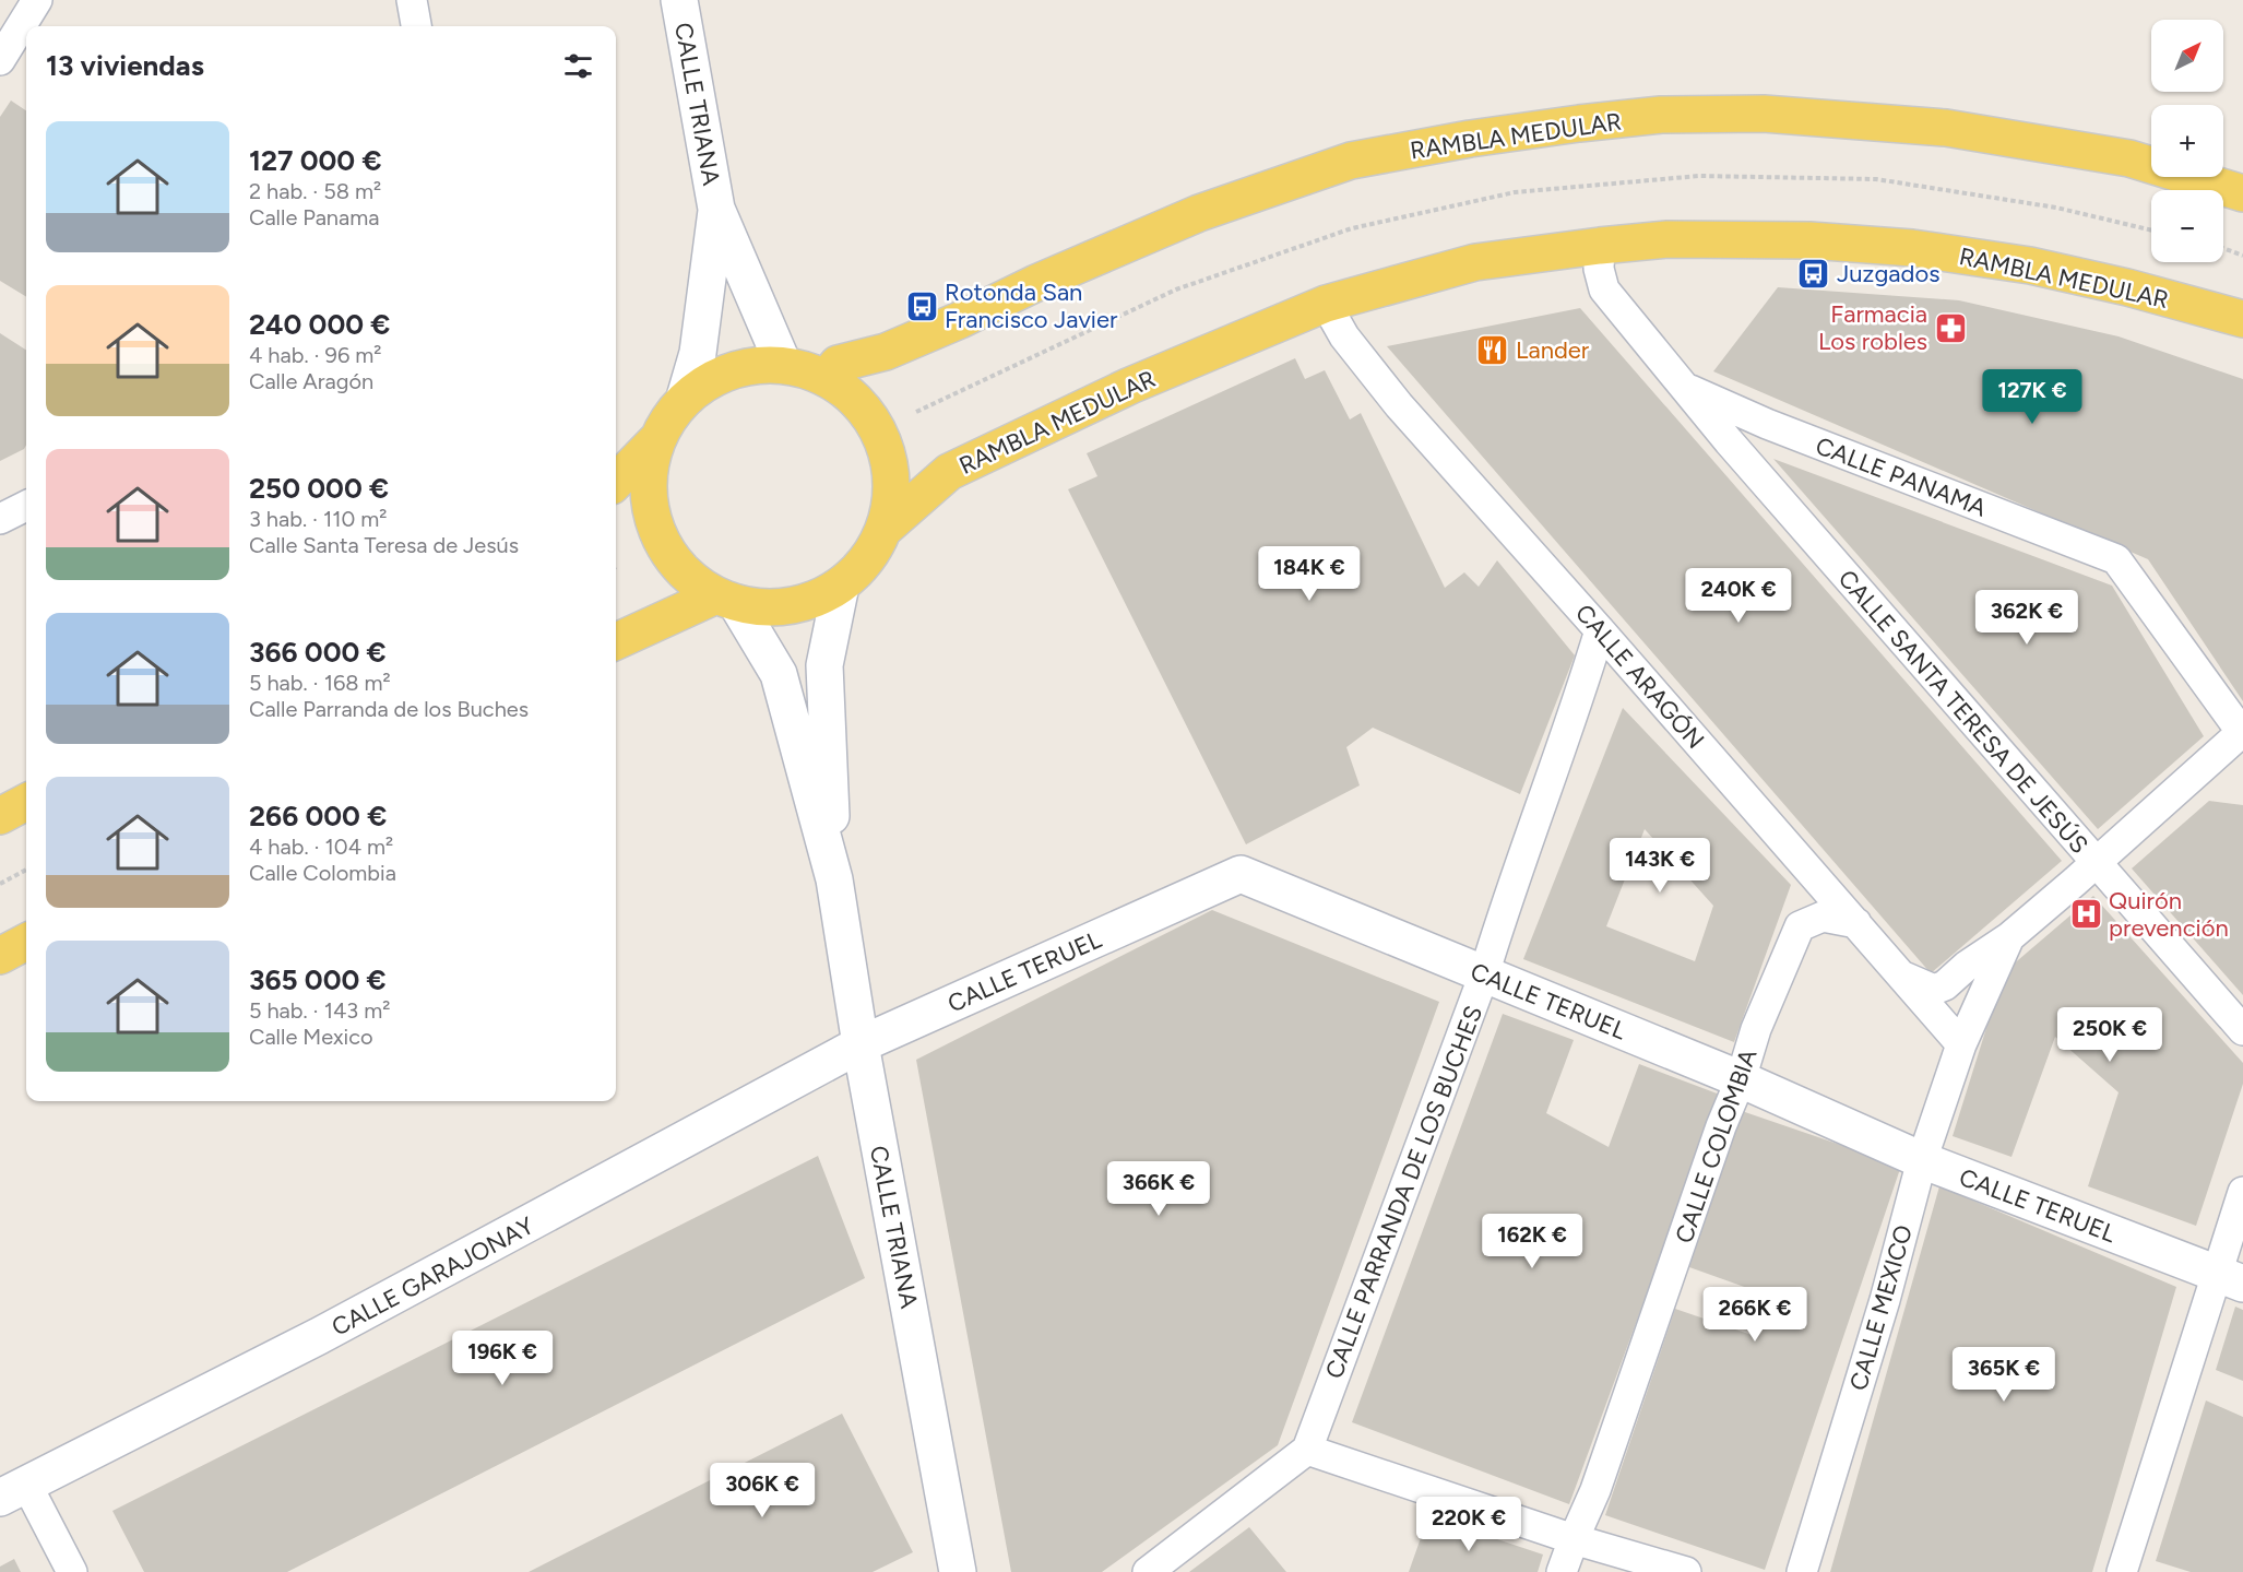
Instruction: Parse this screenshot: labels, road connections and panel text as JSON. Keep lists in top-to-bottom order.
{
  "streets": {
    "main road": ["RAMBLA MEDULAR"],
    "street": [
      "CALLE TRIANA",
      "CALLE PANAMA",
      "CALLE ARAGÓN",
      "CALLE SANTA TERESA DE JESÚS",
      "CALLE TERUEL",
      "CALLE COLOMBIA",
      "CALLE PARRANDA DE LOS BUCHES",
      "CALLE GARAJONAY",
      "CALLE MEXICO"
    ]
  },
  "crossings": [
    ["CALLE TRIANA", "CALLE TERUEL"],
    ["CALLE TRIANA", "CALLE GARAJONAY"],
    ["RAMBLA MEDULAR", "CALLE ARAGÓN"],
    ["RAMBLA MEDULAR", "CALLE SANTA TERESA DE JESÚS"],
    ["CALLE PANAMA", "CALLE SANTA TERESA DE JESÚS"],
    ["CALLE ARAGÓN", "CALLE COLOMBIA"],
    ["CALLE ARAGÓN", "CALLE PARRANDA DE LOS BUCHES"],
    ["CALLE ARAGÓN", "CALLE MEXICO"],
    ["CALLE TERUEL", "CALLE COLOMBIA"],
    ["CALLE TERUEL", "CALLE PARRANDA DE LOS BUCHES"],
    ["CALLE TERUEL", "CALLE GARAJONAY"],
    ["CALLE TERUEL", "CALLE MEXICO"]
  ],
  "places": {
    "bus stop": ["Juzgados", "Rotonda San Francisco Javier"],
    "pharmacy": ["Farmacia Los robles"],
    "restaurant": ["Lander"],
    "hospital": ["Quirón prevención"]
  },
  "north": "top right",
  "page": {
    "map_buttons": ["+", "−"],
    "heading": "13 viviendas",
    "list": [
      {
        "name": "127 000 €",
        "note": "2 hab. · 58 m² · Calle Panama"
      },
      {
        "name": "240 000 €",
        "note": "4 hab. · 96 m² · Calle Aragón"
      },
      {
        "name": "250 000 €",
        "note": "3 hab. · 110 m² · Calle Santa Teresa de Jesús"
      },
      {
        "name": "366 000 €",
        "note": "5 hab. · 168 m² · Calle Parranda de los Buches"
      },
      {
        "name": "266 000 €",
        "note": "4 hab. · 104 m² · Calle Colombia"
      },
      {
        "name": "365 000 €",
        "note": "5 hab. · 143 m² · Calle Mexico"
      }
    ],
    "price": [
      "127K €",
      "184K €",
      "240K €",
      "362K €",
      "143K €",
      "250K €",
      "366K €",
      "162K €",
      "266K €",
      "196K €",
      "365K €",
      "306K €",
      "220K €"
    ]
  }
}
